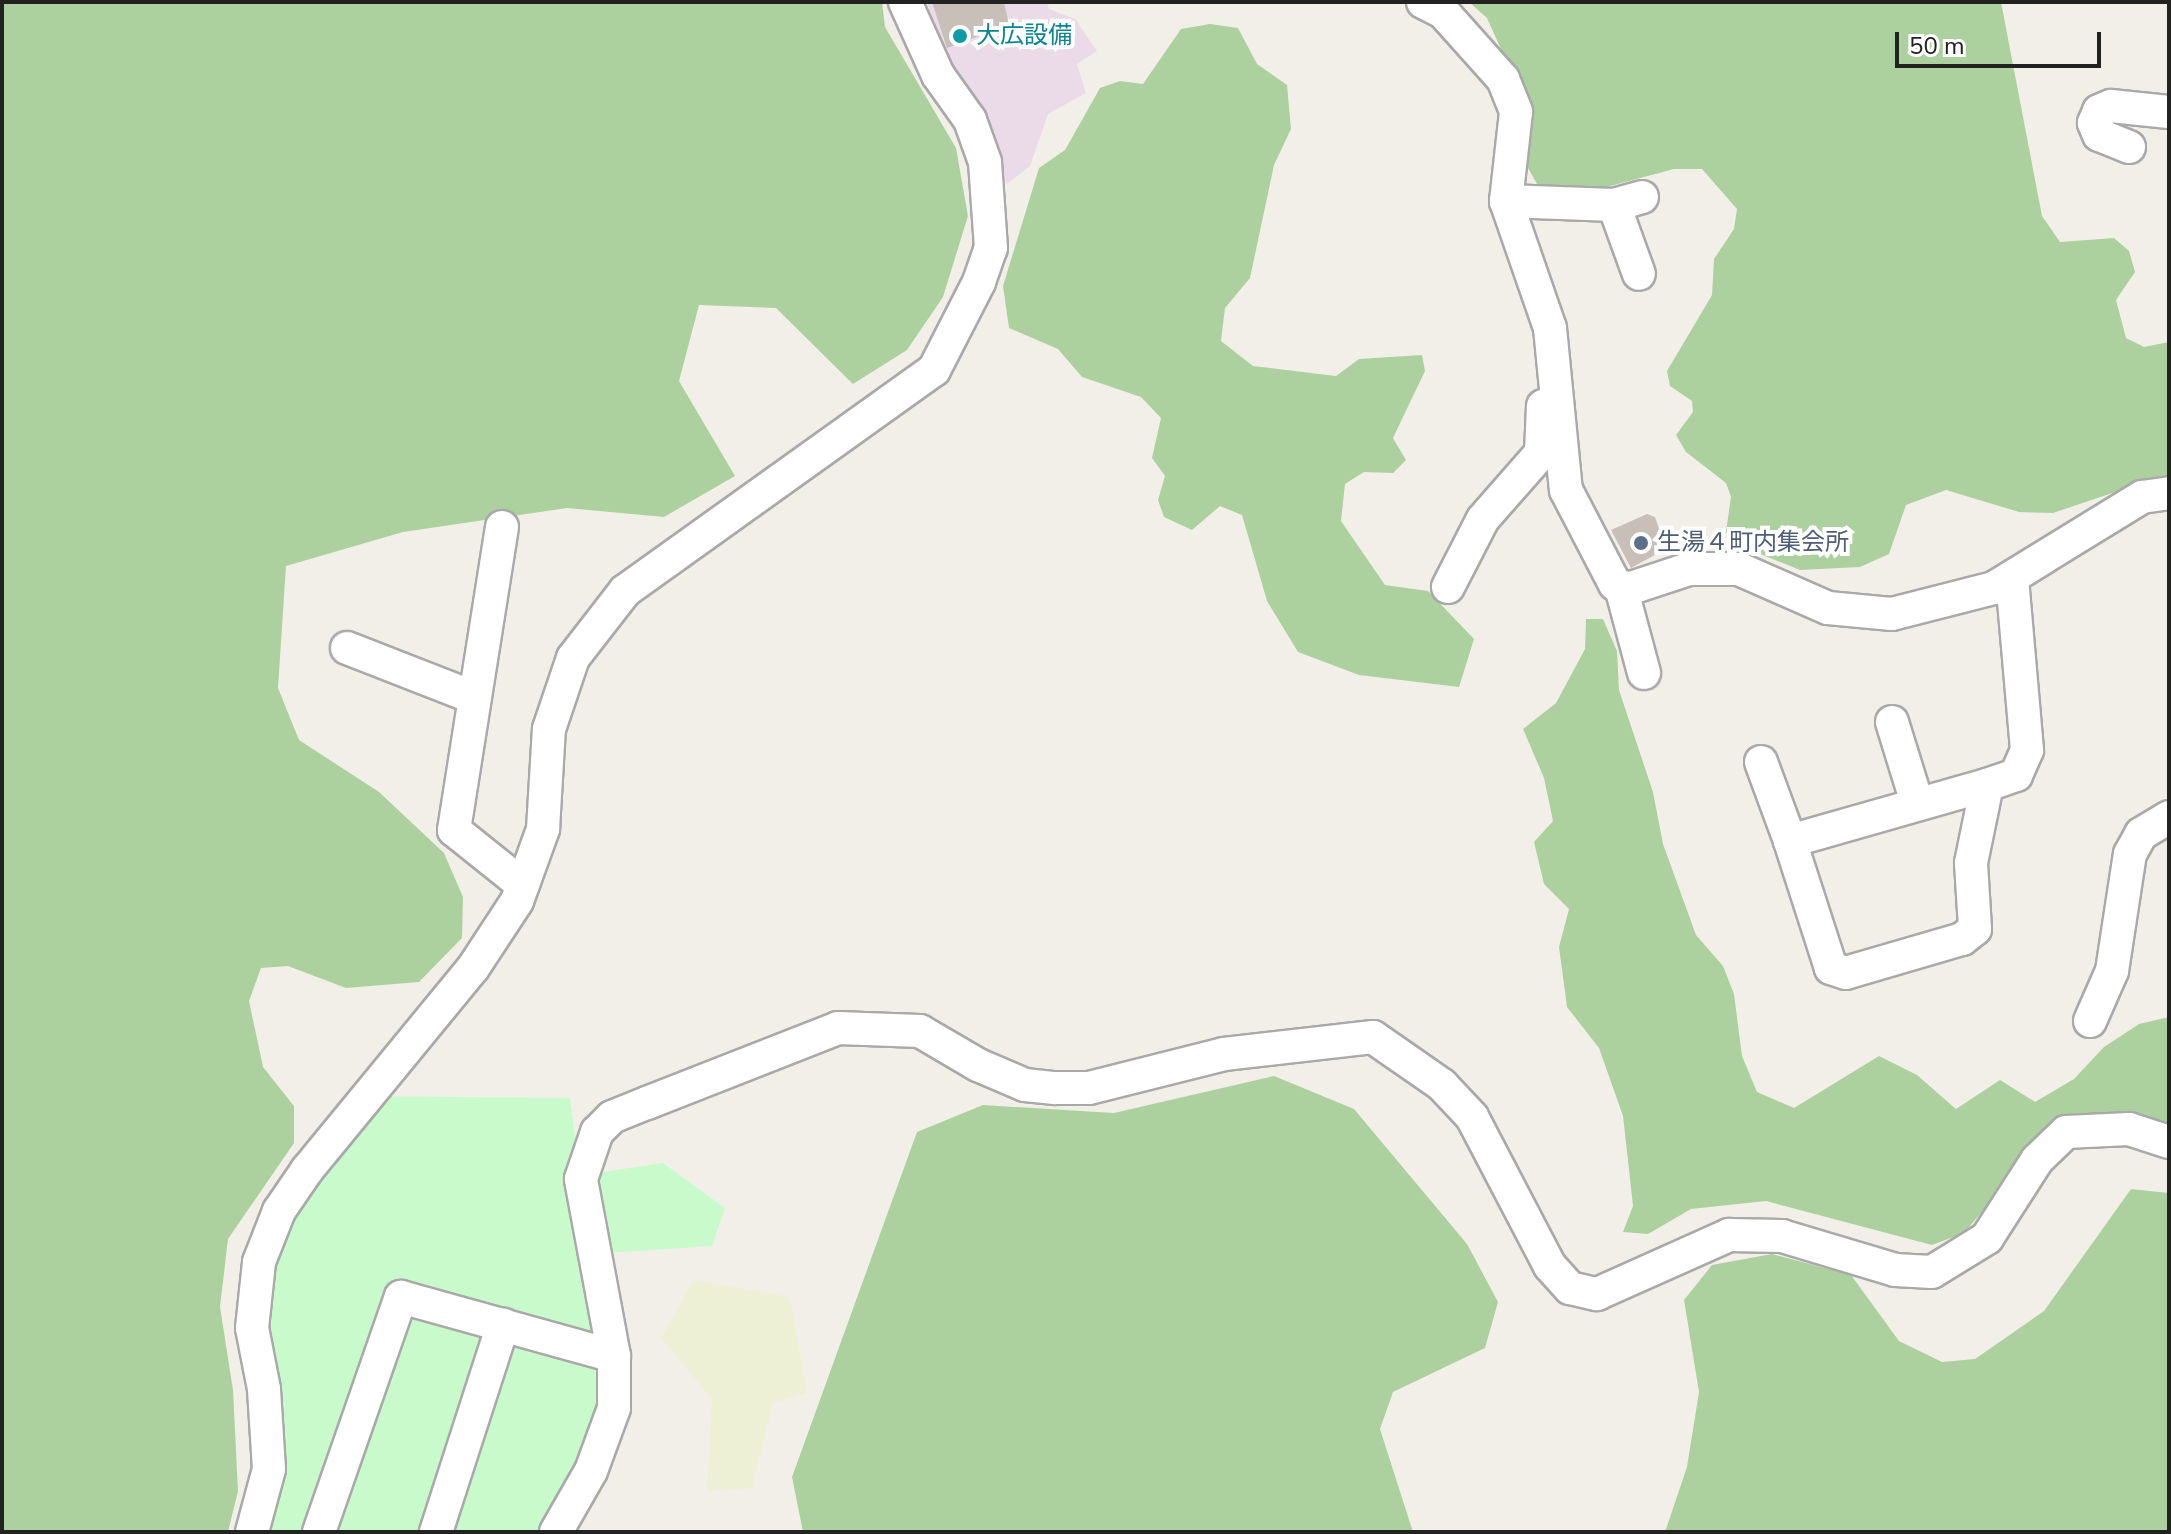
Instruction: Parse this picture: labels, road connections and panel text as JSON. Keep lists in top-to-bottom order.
{
  "places": ["大広設備", "生湯４町内集会所"],
  "scale_bar": "50 m"
}
